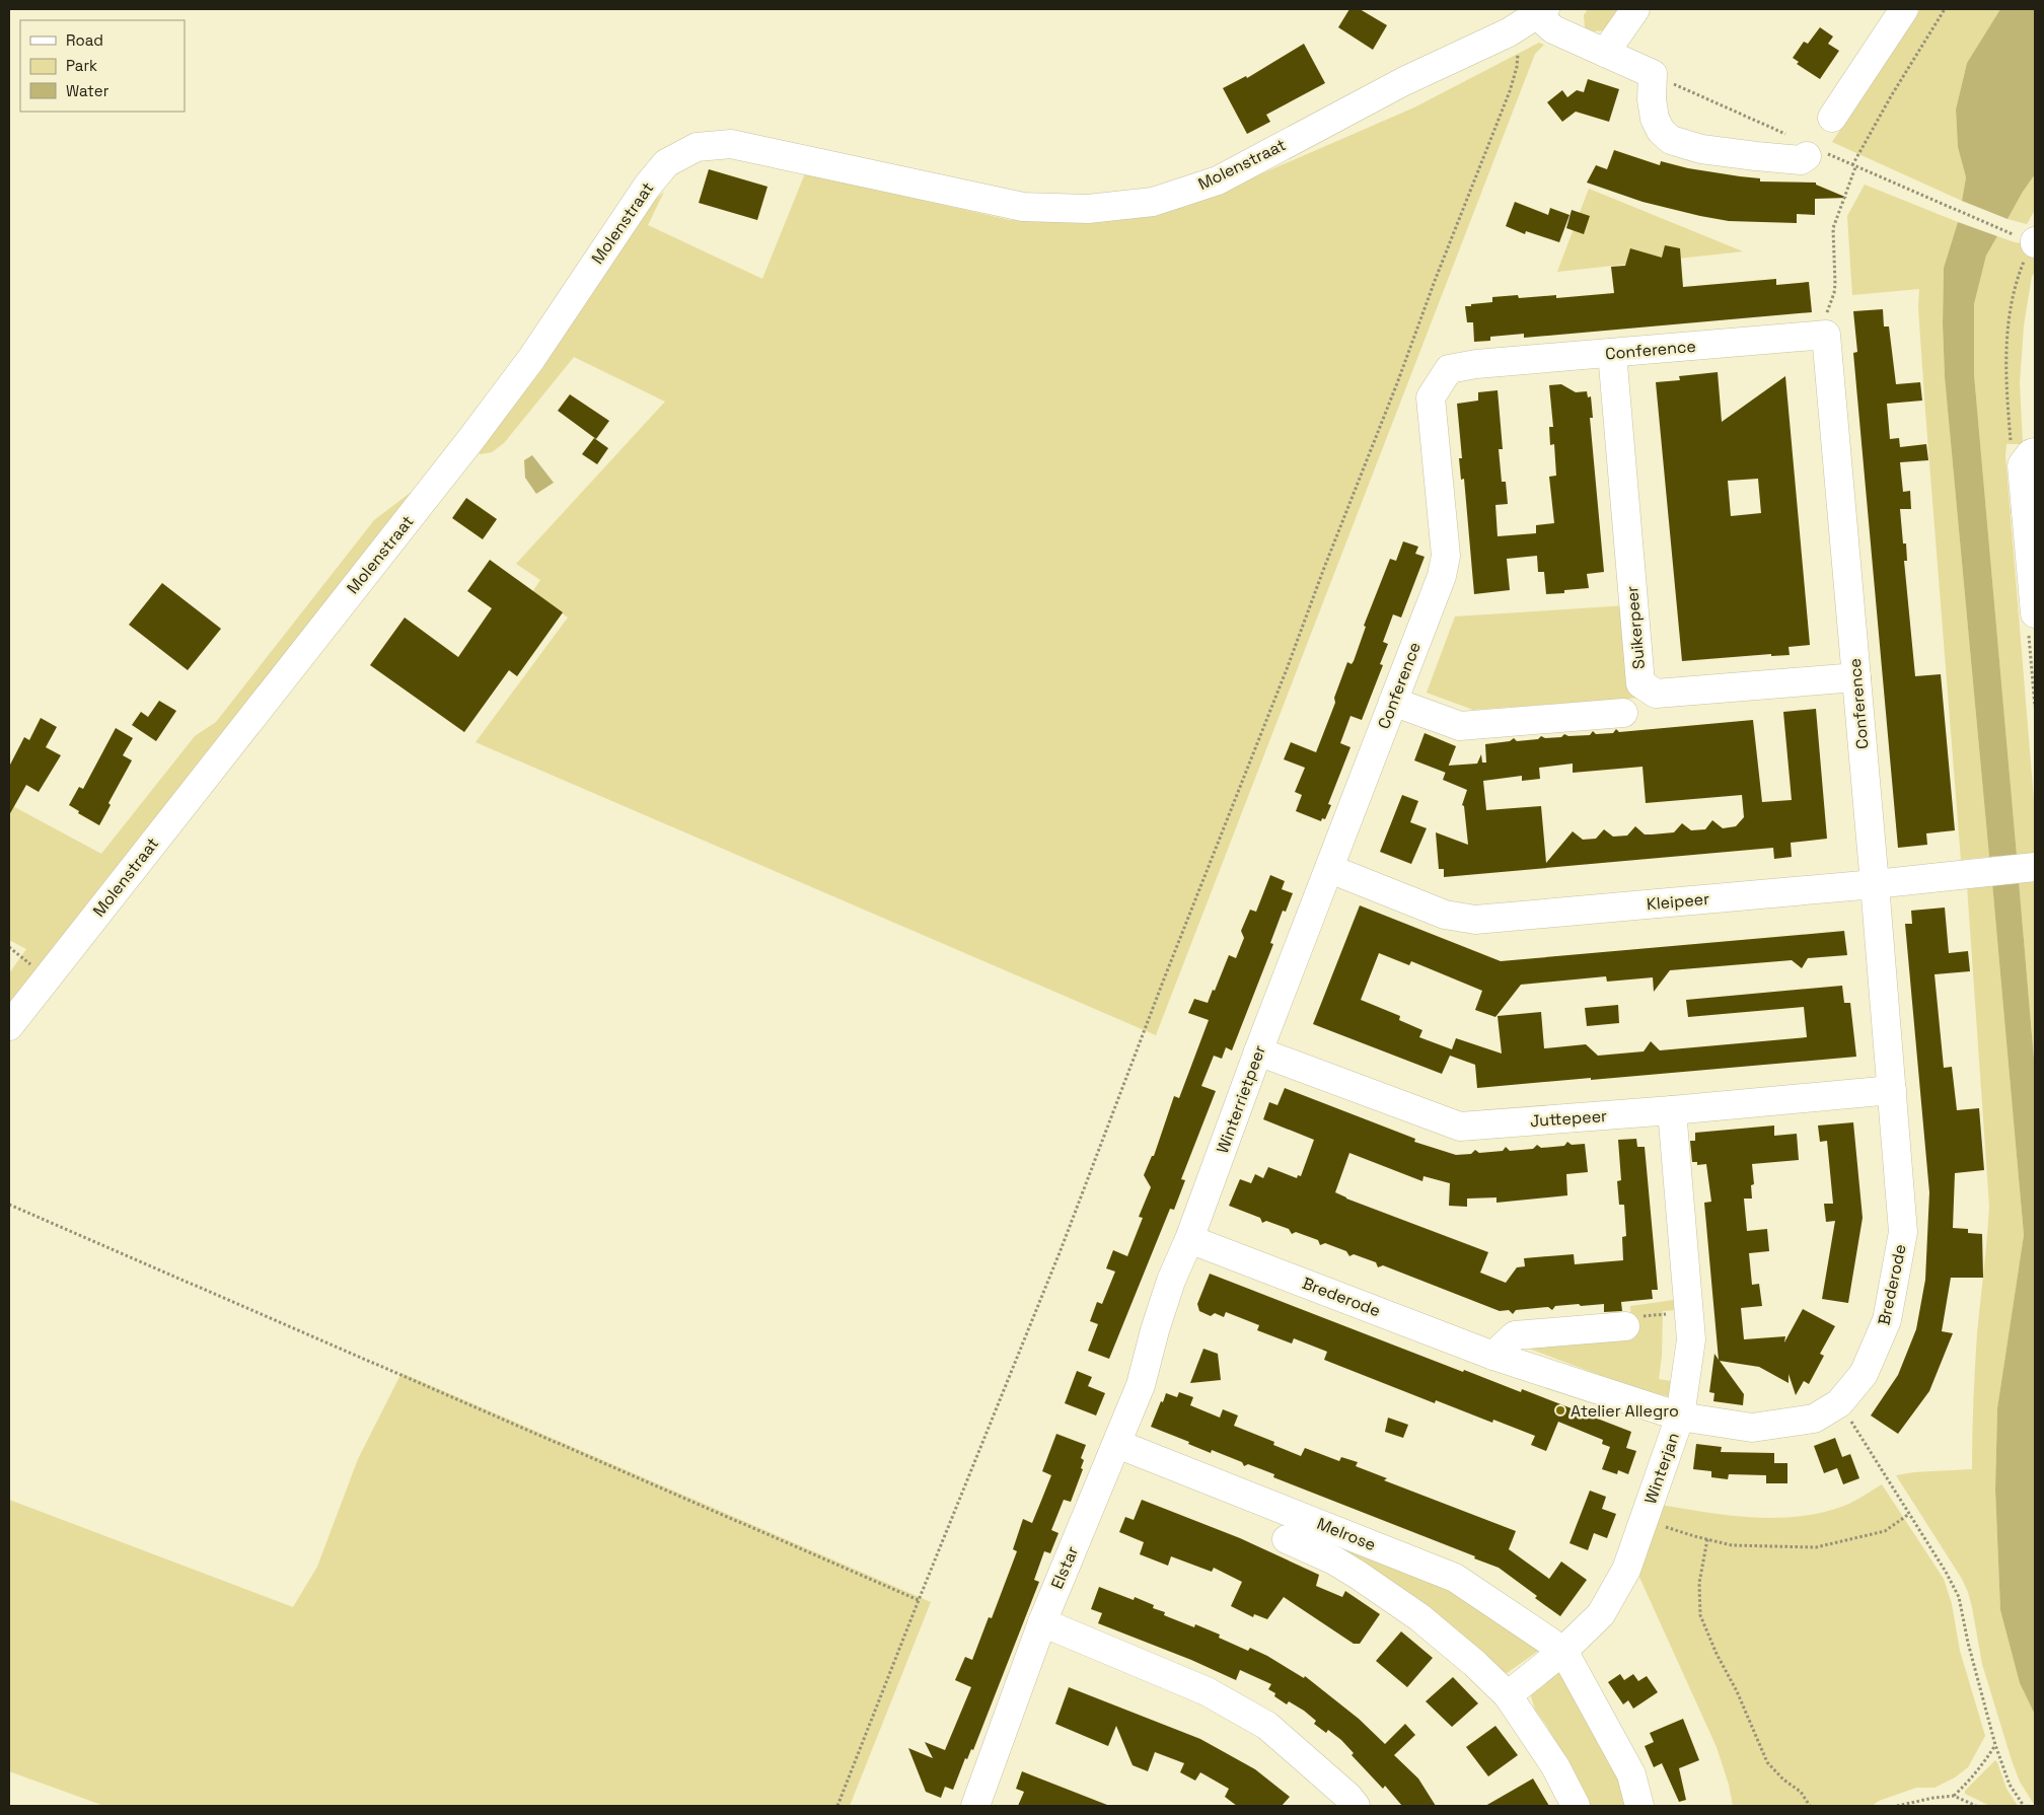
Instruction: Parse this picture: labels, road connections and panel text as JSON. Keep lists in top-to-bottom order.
{
  "streets": {
    "street": [
      "Molenstraat",
      "Conference",
      "Suikerpeer",
      "Kleipeer",
      "Winterrietpeer",
      "Juttepeer",
      "Brederode",
      "Winterjan",
      "Melrose",
      "Elstar"
    ]
  },
  "crossings": [
    ["Conference", "Suikerpeer"],
    ["Conference", "Kleipeer"],
    ["Conference", "Winterrietpeer"],
    ["Conference", "Brederode"],
    ["Kleipeer", "Winterrietpeer"],
    ["Kleipeer", "Brederode"],
    ["Winterrietpeer", "Juttepeer"],
    ["Winterrietpeer", "Brederode"],
    ["Winterrietpeer", "Elstar"],
    ["Juttepeer", "Brederode"],
    ["Juttepeer", "Winterjan"],
    ["Brederode", "Winterjan"],
    ["Winterjan", "Melrose"],
    ["Melrose", "Elstar"]
  ],
  "places": ["Atelier Allegro"],
  "legend": ["Road", "Park", "Water"]
}
